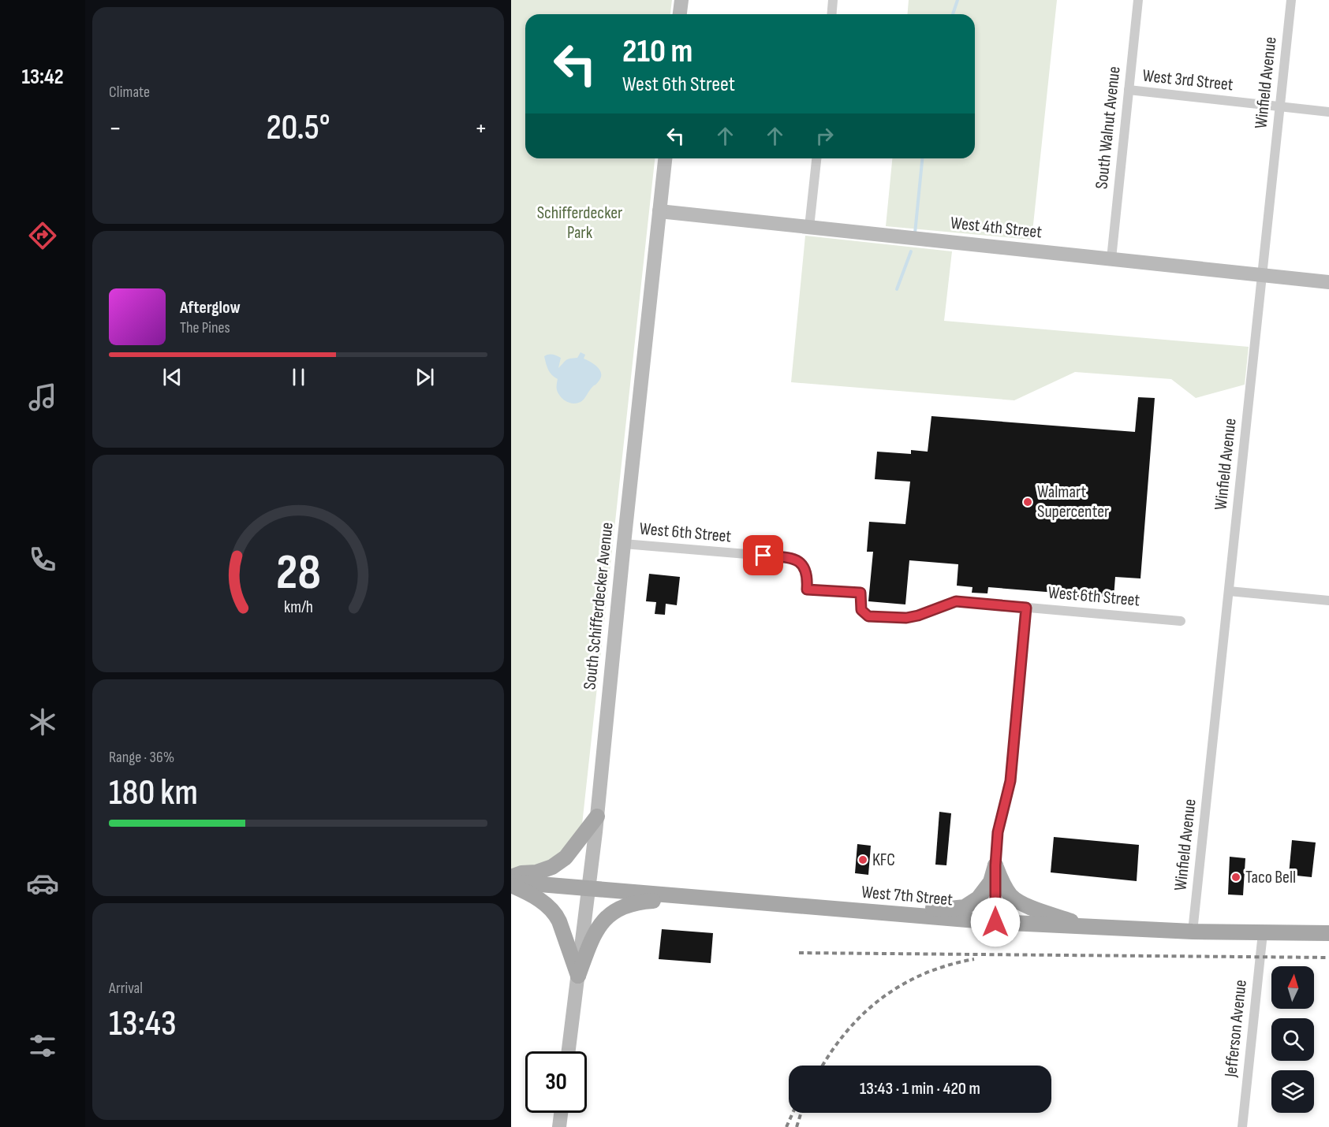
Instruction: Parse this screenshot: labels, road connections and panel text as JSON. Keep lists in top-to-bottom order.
{
  "streets": {
    "main road": ["West 4th Street", "South Schifferdecker Avenue", "West 7th Street"],
    "street": [
      "West 3rd Street",
      "Winfield Avenue",
      "South Walnut Avenue",
      "West 6th Street",
      "Jefferson Avenue"
    ]
  },
  "crossings": [
    ["West 3rd Street", "Winfield Avenue"],
    ["West 3rd Street", "South Walnut Avenue"],
    ["Winfield Avenue", "West 4th Street"],
    ["Winfield Avenue", "West 7th Street"],
    ["South Walnut Avenue", "West 4th Street"],
    ["West 4th Street", "South Schifferdecker Avenue"],
    ["West 6th Street", "South Schifferdecker Avenue"],
    ["South Schifferdecker Avenue", "West 7th Street"],
    ["West 7th Street", "Jefferson Avenue"]
  ],
  "parks": ["Schifferdecker Park"],
  "places": ["Walmart Supercenter", "KFC", "Taco Bell"],
  "north": "top",
  "page": {
    "tabs": "13:42",
    "tile": [
      "Climate",
      ["Range · 36%", "180 km"],
      ["Arrival", "13:43"]
    ],
    "turn": ["210 m", "West 6th Street"],
    "heat": ["−", "20.5°", "+"],
    "song": ["Afterglow", "The Pines"],
    "limit": "30",
    "trip": "13:43 · 1 min · 420 m",
    "gauge": ["28", "km/h"]
  }
}
